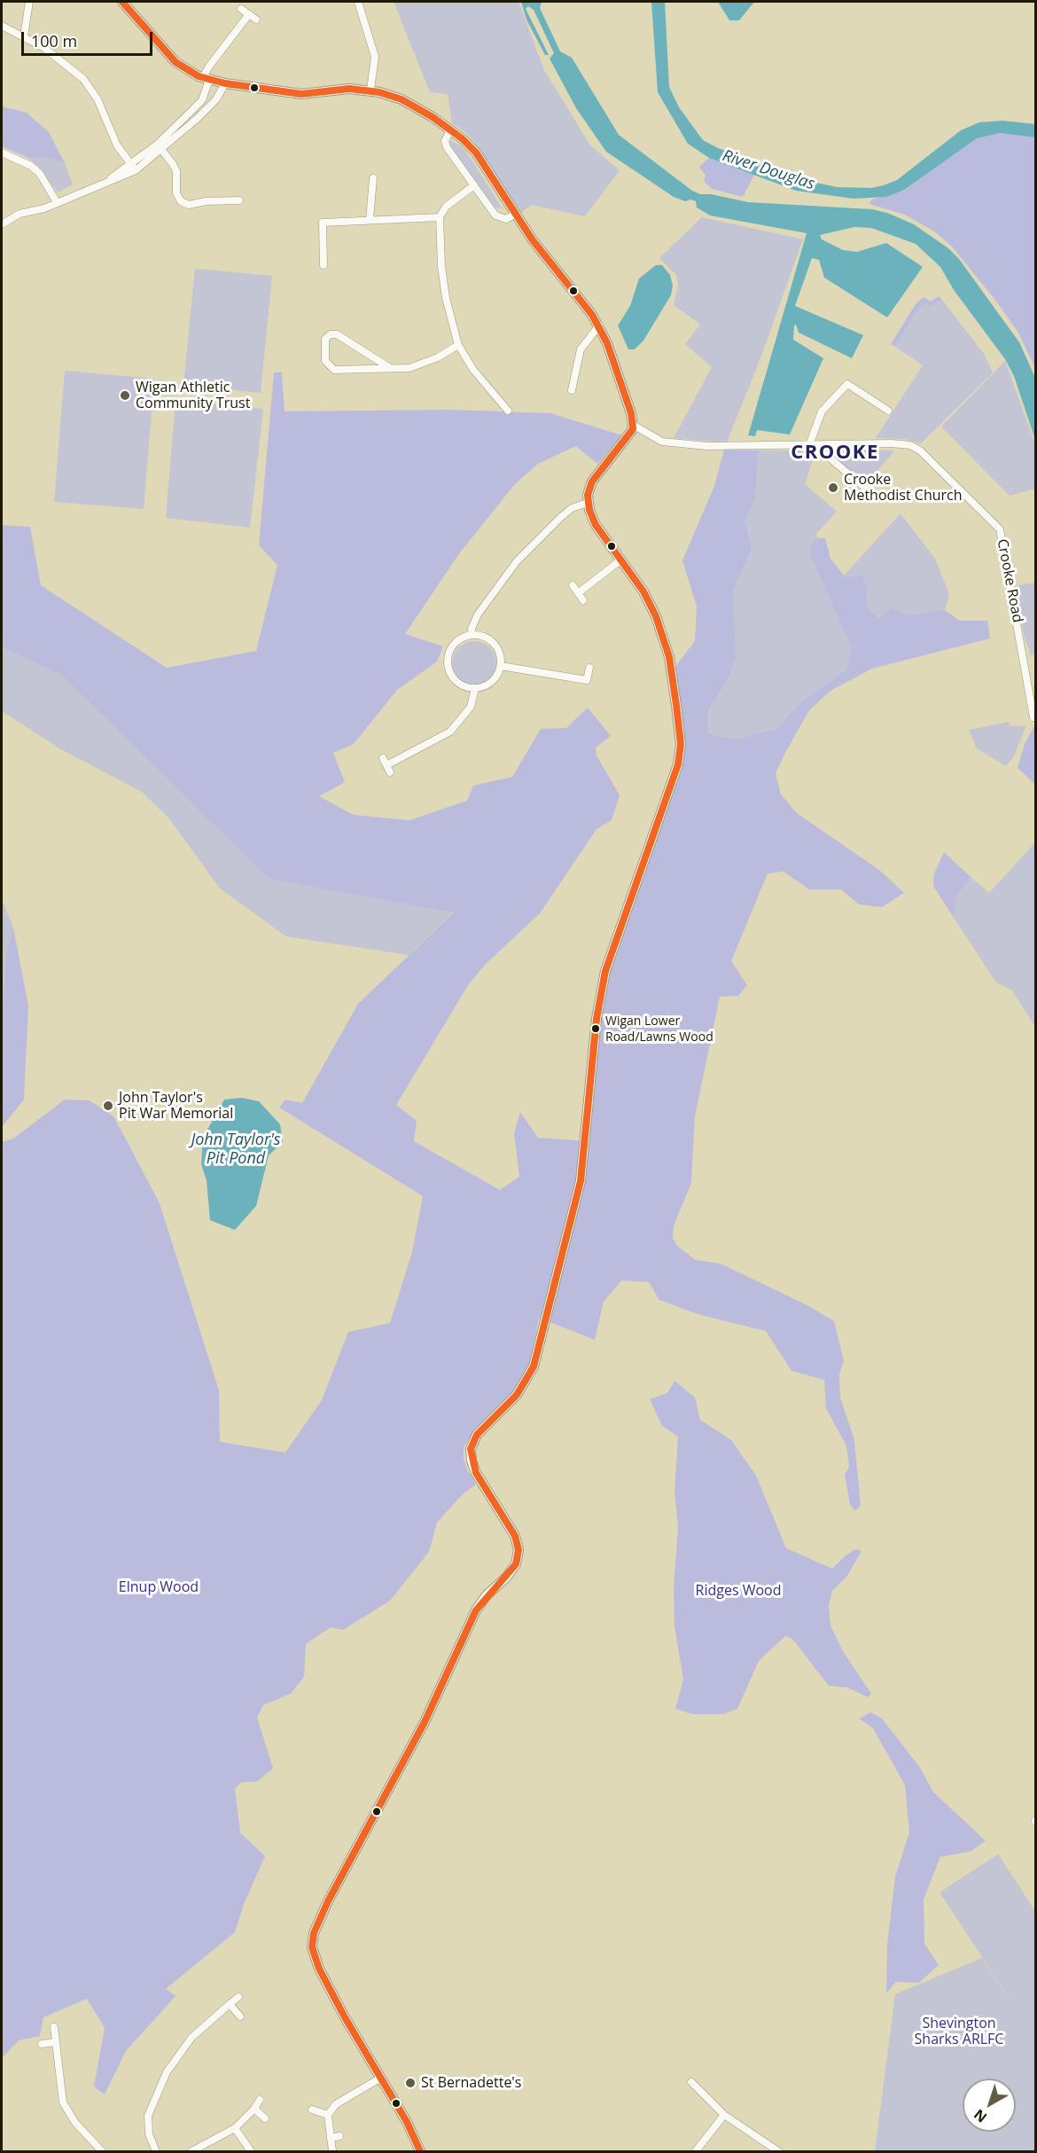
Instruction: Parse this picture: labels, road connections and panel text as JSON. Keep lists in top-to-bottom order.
{
  "streets": {
    "street": ["Crooke Road"]
  },
  "districts": ["CROOKE"],
  "water": ["River Douglas", "John Taylor's Pit Pond"],
  "parks": ["Elnup Wood", "Ridges Wood", "Shevington Sharks ARLFC"],
  "places": [
    "Wigan Athletic Community Trust",
    "Crooke Methodist Church",
    "Wigan Lower Road/Lawns Wood",
    "John Taylor's Pit War Memorial",
    "St Bernadette's"
  ],
  "scale_bar": "100 m",
  "north": "bottom left"
}
